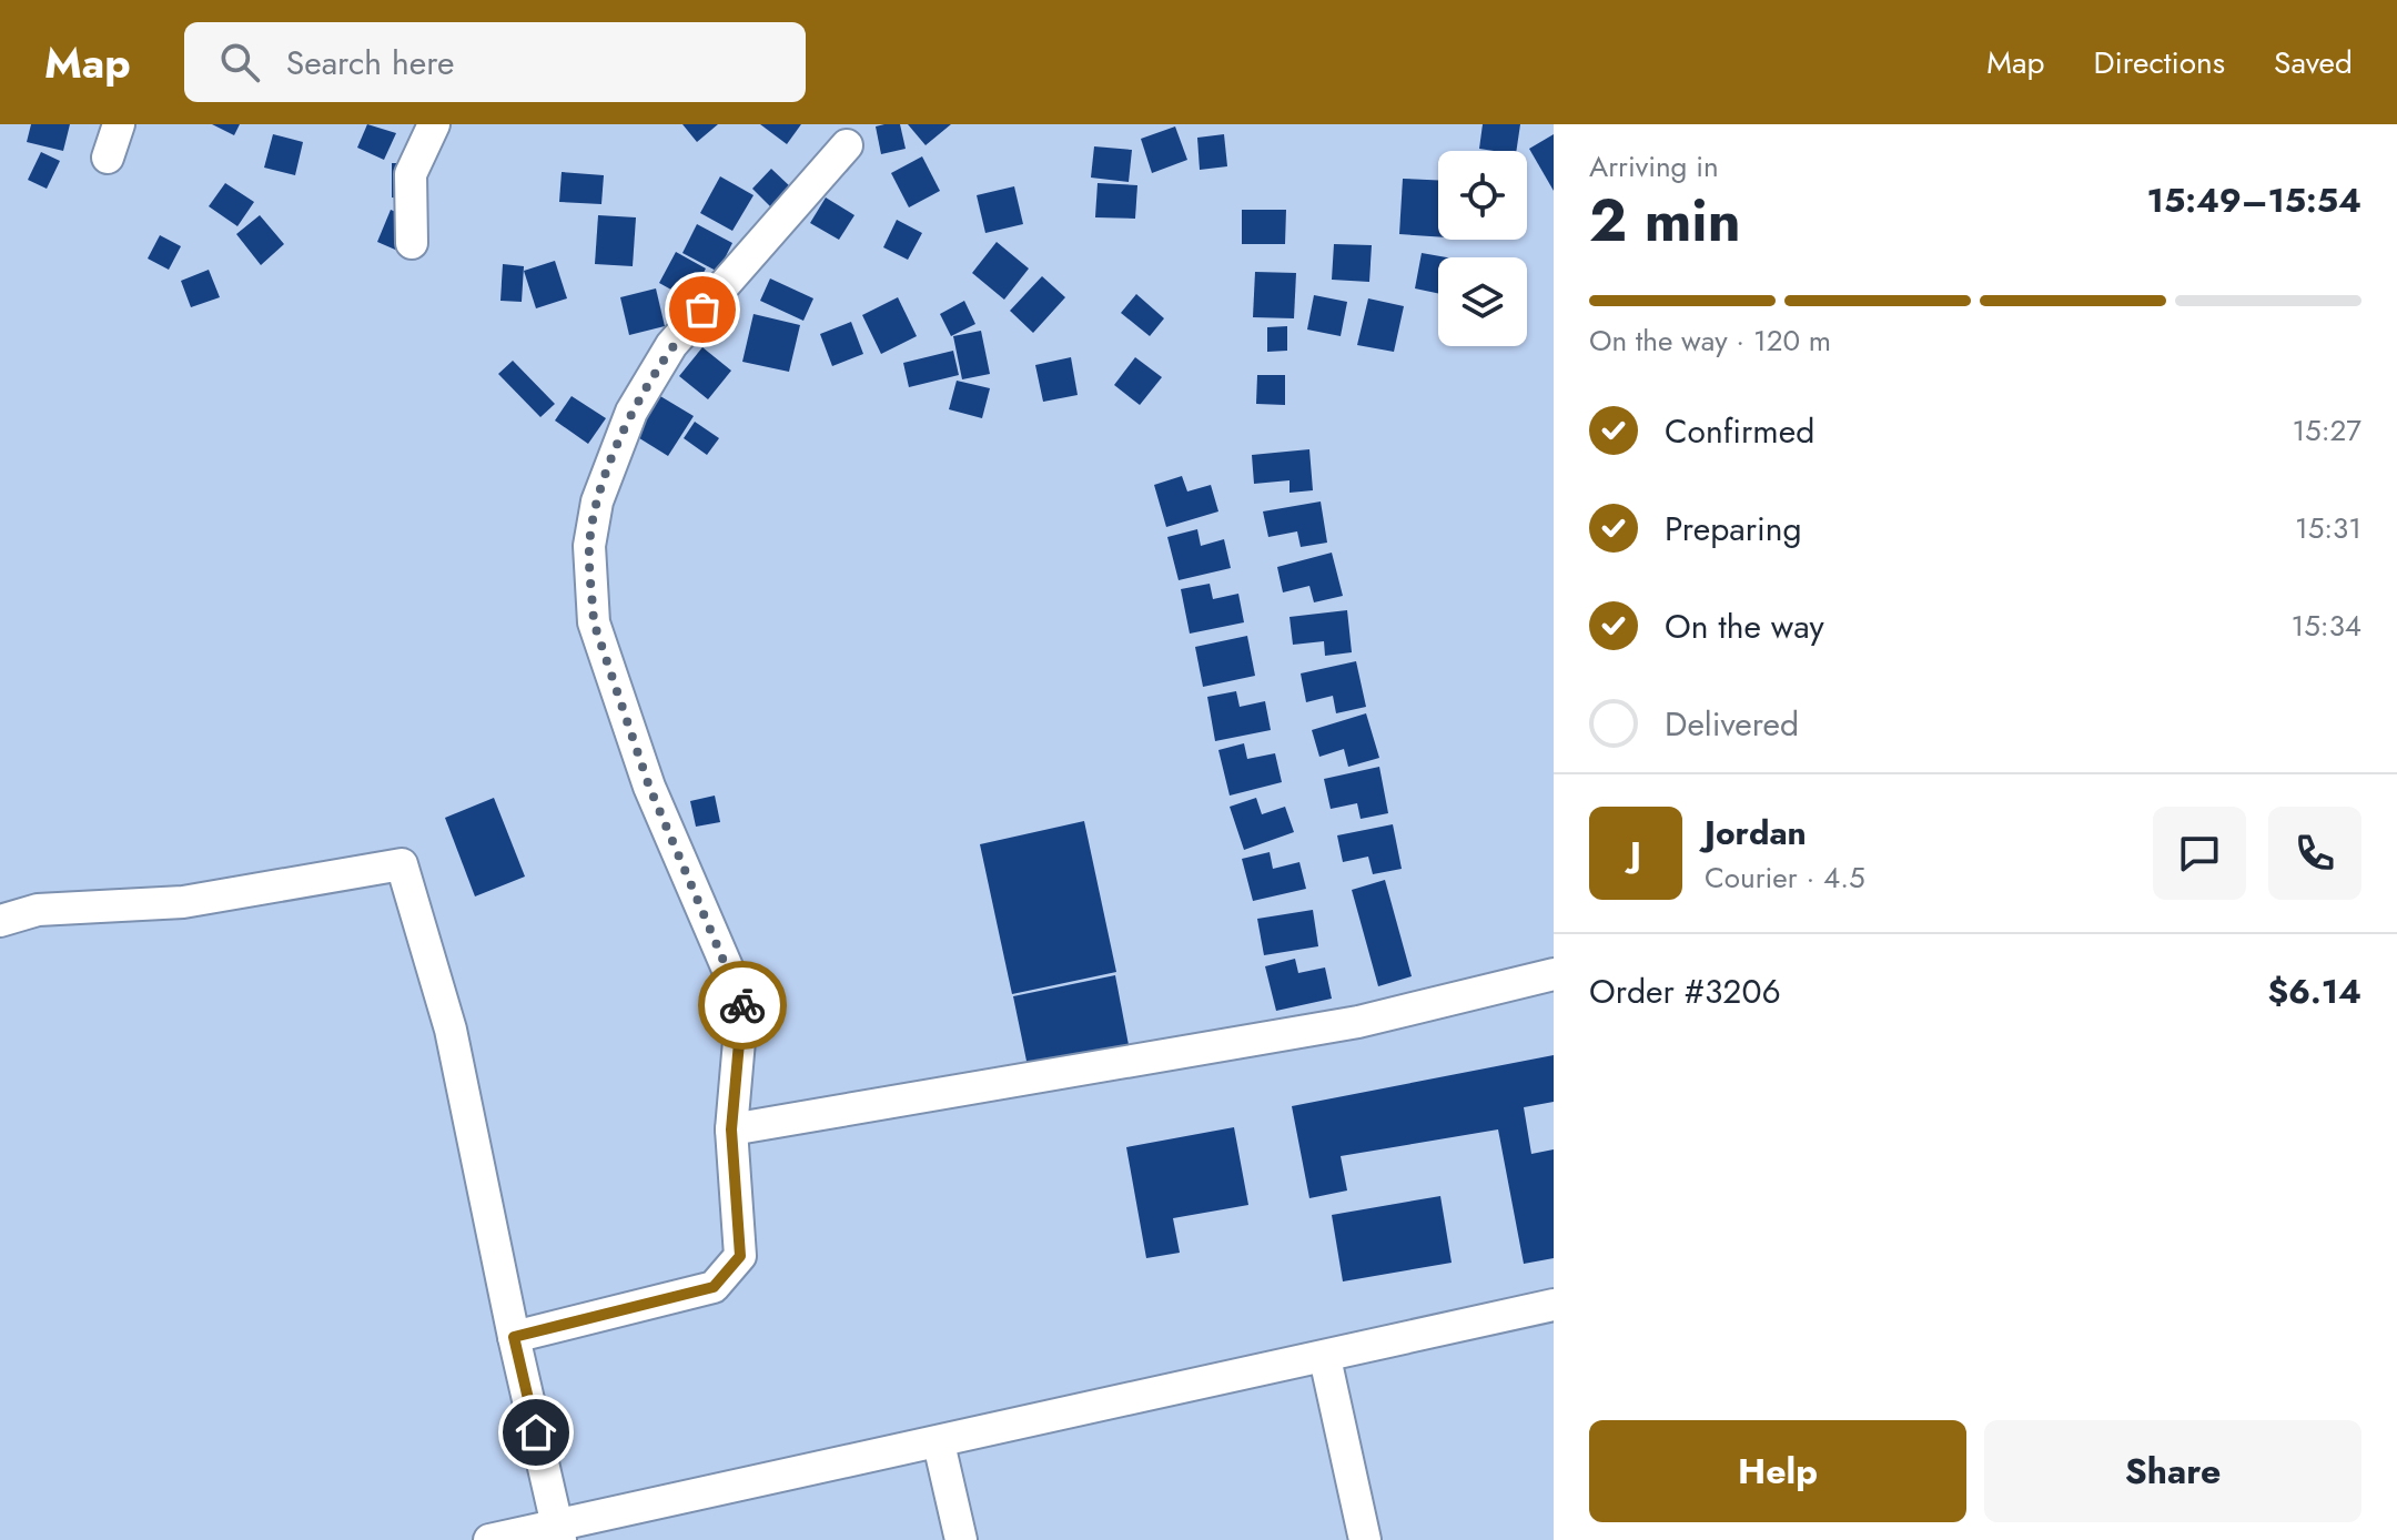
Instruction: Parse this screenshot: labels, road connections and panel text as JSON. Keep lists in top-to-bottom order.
{
  "page": {
    "header": "Map",
    "search": "Search here",
    "nav": ["Map", "Directions", "Saved"],
    "heading": ["2 min", "Arriving in", "15:49–15:54"],
    "panel": [
      "Jordan",
      "Courier · 4.5",
      "Order #3206",
      "$6.14"
    ],
    "bar": "On the way · 120 m",
    "list": [
      ["Confirmed", "15:27"],
      ["Preparing", "15:31"],
      ["On the way", "15:34"],
      "Delivered"
    ],
    "round": "J",
    "buttons": ["Help", "Share"]
  }
}
